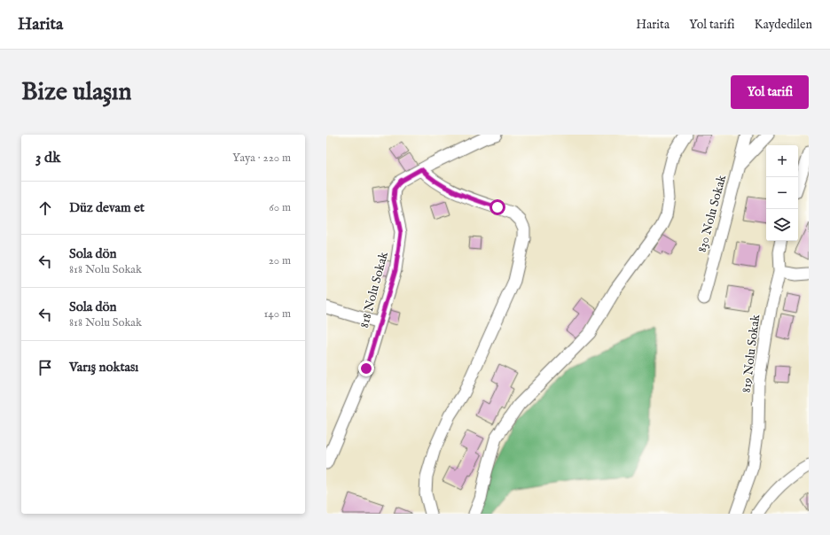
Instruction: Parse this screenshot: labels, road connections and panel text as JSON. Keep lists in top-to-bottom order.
{
  "streets": {
    "street": ["830 Nolu Sokak", "818 Nolu Sokak", "819 Nolu Sokak"]
  },
  "page": {
    "header": "Harita",
    "nav": ["Harita", "Yol tarifi", "Kaydedilen"],
    "buttons": "Yol tarifi",
    "title": "Bize ulaşın",
    "heading": ["3 dk", "Yaya · 220 m"],
    "map_buttons": ["+", "−"],
    "list": [
      ["Düz devam et", "60 m"],
      ["Sola dön", "818 Nolu Sokak", "20 m"],
      ["Sola dön", "818 Nolu Sokak", "140 m"],
      "Varış noktası"
    ]
  }
}
